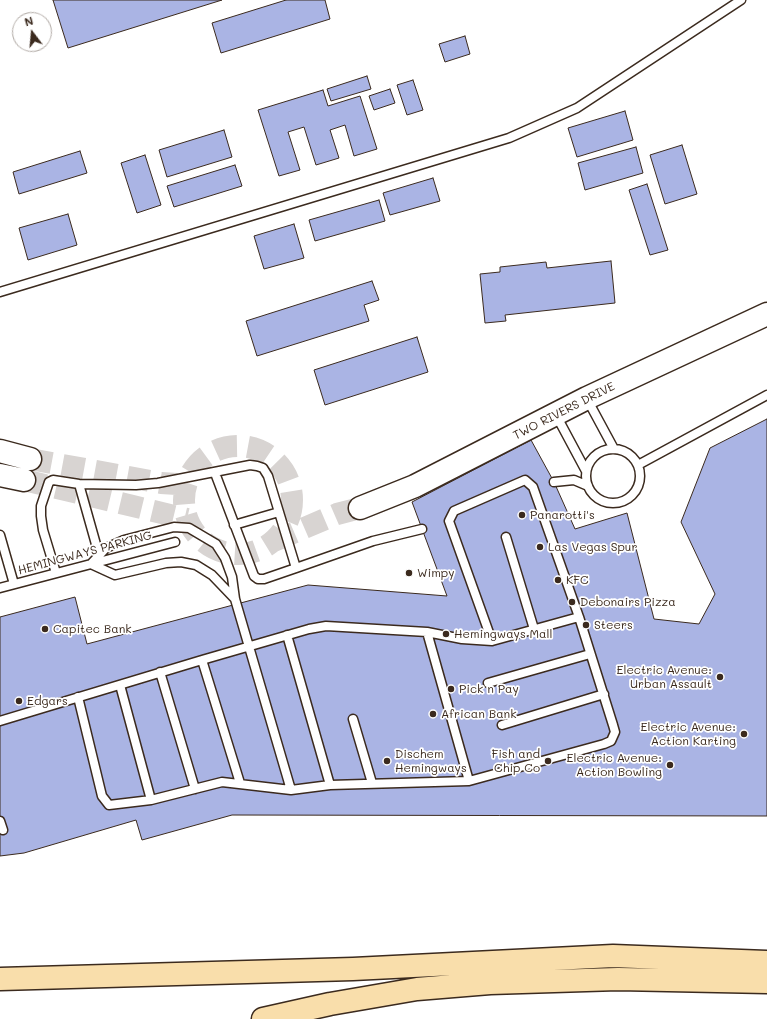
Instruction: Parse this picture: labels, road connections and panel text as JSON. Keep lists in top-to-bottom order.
{
  "streets": {
    "main road": ["TWO RIVERS DRIVE"],
    "lane": ["HEMINGWAYS PARKING"]
  },
  "places": [
    "Panarotti's",
    "Las Vegas Spur",
    "Wimpy",
    "KFC",
    "Debonairs Pizza",
    "Steers",
    "Capitec Bank",
    "Hemingways Mall",
    "Electric Avenue: Urban Assault",
    "Pick n Pay",
    "Edgars",
    "African Bank",
    "Electric Avenue: Action Karting",
    "Dischem Hemingways",
    "Fish and Chip Co",
    "Electric Avenue: Action Bowling"
  ],
  "north": "top"
}
